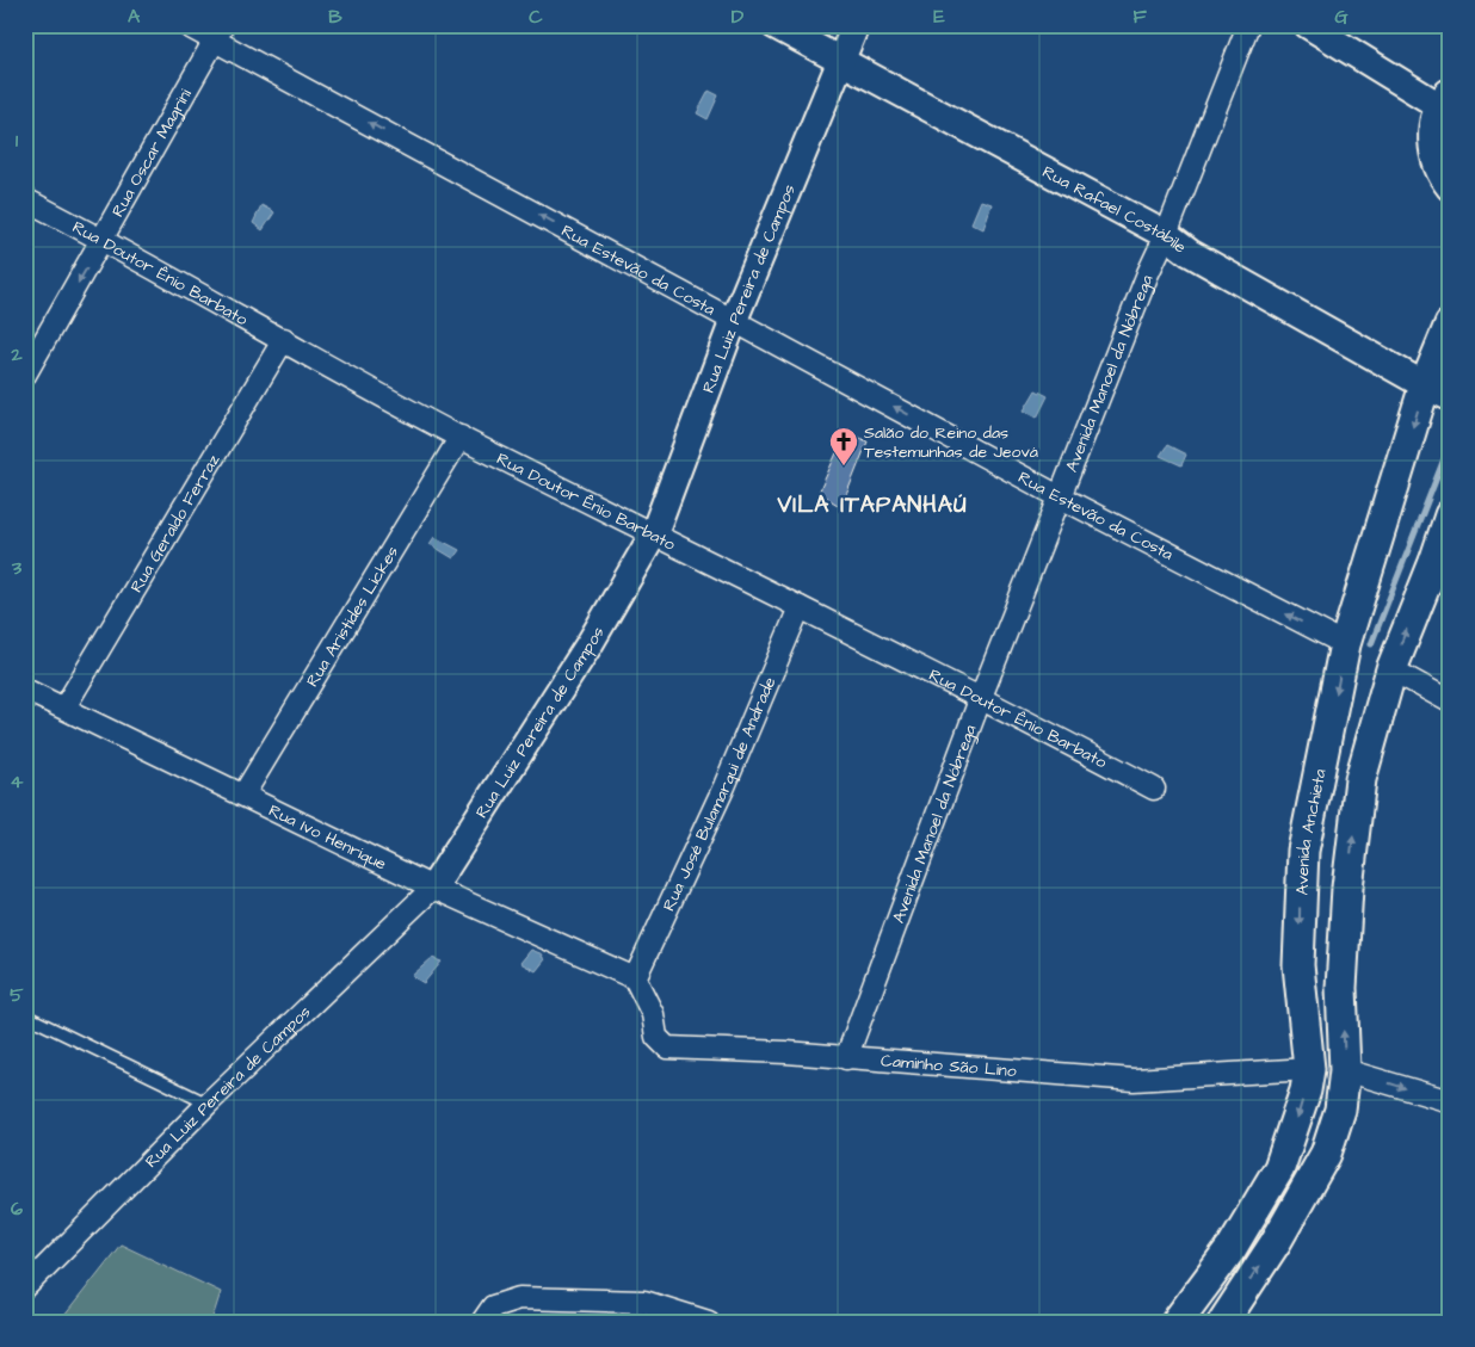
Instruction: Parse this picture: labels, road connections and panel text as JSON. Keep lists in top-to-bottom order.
{
  "streets": {
    "main road": ["Avenida Anchieta"],
    "street": [
      "Rua Oscar Magrini",
      "Rua Rafael Costábile",
      "Rua Estevão da Costa",
      "Rua Doutor Ênio Barbato",
      "Rua Luiz Pereira de Campos",
      "Avenida Manoel da Nóbrega",
      "Rua Geraldo Ferraz",
      "Rua Aristides Lickes",
      "Rua José Bulamarqui de Andrade",
      "Rua Ivo Henrique",
      "Caminho São Lino"
    ]
  },
  "crossings": [
    ["Rua Oscar Magrini", "Rua Estevão da Costa"],
    ["Rua Oscar Magrini", "Rua Doutor Ênio Barbato"],
    ["Rua Rafael Costábile", "Rua Luiz Pereira de Campos"],
    ["Rua Rafael Costábile", "Avenida Manoel da Nóbrega"],
    ["Rua Rafael Costábile", "Avenida Anchieta"],
    ["Rua Estevão da Costa", "Rua Luiz Pereira de Campos"],
    ["Rua Estevão da Costa", "Avenida Manoel da Nóbrega"],
    ["Rua Estevão da Costa", "Avenida Anchieta"],
    ["Rua Doutor Ênio Barbato", "Rua Luiz Pereira de Campos"],
    ["Rua Doutor Ênio Barbato", "Avenida Manoel da Nóbrega"],
    ["Rua Doutor Ênio Barbato", "Rua Geraldo Ferraz"],
    ["Rua Doutor Ênio Barbato", "Rua Aristides Lickes"],
    ["Rua Doutor Ênio Barbato", "Rua José Bulamarqui de Andrade"],
    ["Rua Luiz Pereira de Campos", "Rua Ivo Henrique"],
    ["Avenida Manoel da Nóbrega", "Caminho São Lino"],
    ["Rua Geraldo Ferraz", "Rua Ivo Henrique"],
    ["Rua Aristides Lickes", "Rua Ivo Henrique"],
    ["Rua José Bulamarqui de Andrade", "Rua Ivo Henrique"],
    ["Rua José Bulamarqui de Andrade", "Caminho São Lino"],
    ["Avenida Anchieta", "Caminho São Lino"],
    ["Rua Ivo Henrique", "Caminho São Lino"]
  ],
  "one_way": ["Rua Oscar Magrini", "Rua Estevão da Costa"],
  "districts": ["VILA ITAPANHAÚ"],
  "places": {
    "church": ["Salão do Reino das Testemunhas de Jeová"]
  },
  "grid": {
    "columns": [
      "A",
      "B",
      "C",
      "D",
      "E",
      "F",
      "G"
    ],
    "rows": [
      "1",
      "2",
      "3",
      "4",
      "5",
      "6"
    ]
  }
}
